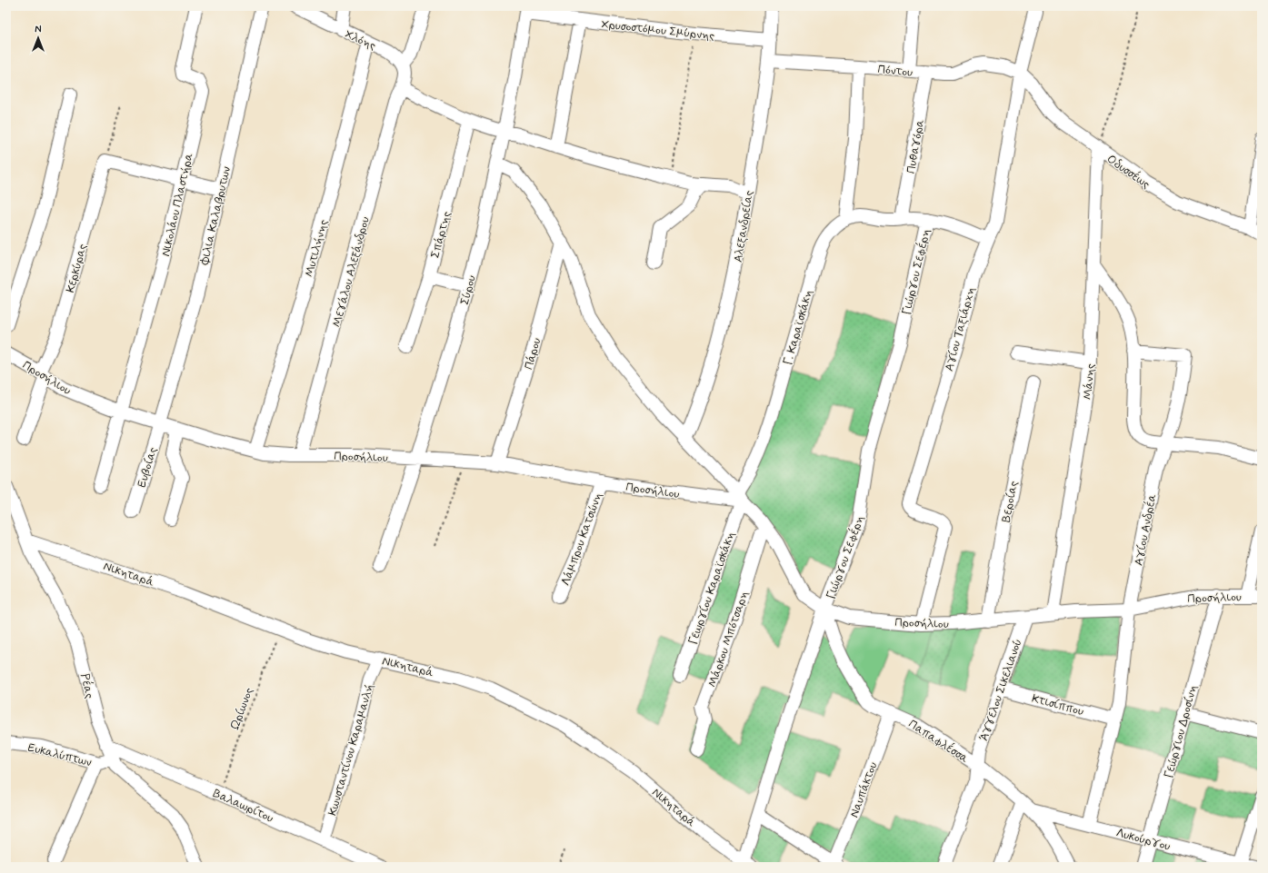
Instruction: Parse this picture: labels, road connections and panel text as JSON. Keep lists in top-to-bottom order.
{
  "streets": {
    "street": [
      "Χρυσοστόμου Σμύρνης",
      "Χλόης",
      "Πόντου",
      "Πυθαγόρα",
      "Οδυσσέως",
      "Νικολάου Πλαστήρα",
      "Φιλια Καλαβρυτων",
      "Αλεξανδρείας",
      "Σπάρτης",
      "Μυτιλήνης",
      "Κερκύρας",
      "Μεγάλου Αλεξάνδρου",
      "Γιώργου Σεφέρη",
      "Σύρου",
      "Γ. Καραϊσκάκη",
      "Αγίου Ταξιάρχη",
      "Πάρου",
      "Προσήλιου",
      "Μάνης",
      "Ευβοίας",
      "Βεροίας",
      "Αγίου Ανδρέα",
      "Λάμπρου Κατσώνη",
      "Νικηταρά",
      "Γεωργίου Καραϊσκάκη",
      "Μάρκου Μπότσαρη",
      "Ρέας",
      "Άγγελου Σικελιανού",
      "Κτισίππου",
      "Γεώργιου Δροσίνη",
      "Παπαφλέσσα",
      "Κωνσταντίνου Καραμανλή",
      "Ευκαλύπτων",
      "Ναυπάκτου",
      "Βαλαωρίτου",
      "Λυκούργου"
    ],
    "path": ["Ωρίωνος"]
  },
  "crossings": [
    ["Χρυσοστόμου Σμύρνης", "Αλεξανδρείας"],
    ["Χρυσοστόμου Σμύρνης", "Σύρου"],
    ["Χλόης", "Μυτιλήνης"],
    ["Πόντου", "Πυθαγόρα"],
    ["Πόντου", "Οδυσσέως"],
    ["Πόντου", "Αλεξανδρείας"],
    ["Πόντου", "Αγίου Ταξιάρχη"],
    ["Πυθαγόρα", "Γ. Καραϊσκάκη"],
    ["Οδυσσέως", "Αγίου Ταξιάρχη"],
    ["Οδυσσέως", "Μάνης"],
    ["Νικολάου Πλαστήρα", "Προσήλιου"],
    ["Φιλια Καλαβρυτων", "Προσήλιου"],
    ["Φιλια Καλαβρυτων", "Ευβοίας"],
    ["Μυτιλήνης", "Προσήλιου"],
    ["Κερκύρας", "Προσήλιου"],
    ["Μεγάλου Αλεξάνδρου", "Προσήλιου"],
    ["Γιώργου Σεφέρη", "Γ. Καραϊσκάκη"],
    ["Γιώργου Σεφέρη", "Προσήλιου"],
    ["Γιώργου Σεφέρη", "Νικηταρά"],
    ["Γιώργου Σεφέρη", "Παπαφλέσσα"],
    ["Σύρου", "Προσήλιου"],
    ["Γ. Καραϊσκάκη", "Αγίου Ταξιάρχη"],
    ["Γ. Καραϊσκάκη", "Προσήλιου"],
    ["Γ. Καραϊσκάκη", "Γεωργίου Καραϊσκάκη"],
    ["Αγίου Ταξιάρχη", "Προσήλιου"],
    ["Πάρου", "Προσήλιου"],
    ["Προσήλιου", "Μάνης"],
    ["Προσήλιου", "Ευβοίας"],
    ["Προσήλιου", "Βεροίας"],
    ["Προσήλιου", "Αγίου Ανδρέα"],
    ["Προσήλιου", "Λάμπρου Κατσώνη"],
    ["Προσήλιου", "Γεωργίου Καραϊσκάκη"],
    ["Προσήλιου", "Μάρκου Μπότσαρη"],
    ["Προσήλιου", "Άγγελου Σικελιανού"],
    ["Προσήλιου", "Γεώργιου Δροσίνη"],
    ["Προσήλιου", "Παπαφλέσσα"],
    ["Αγίου Ανδρέα", "Κτισίππου"],
    ["Αγίου Ανδρέα", "Λυκούργου"],
    ["Νικηταρά", "Ρέας"],
    ["Νικηταρά", "Ωρίωνος"],
    ["Νικηταρά", "Κωνσταντίνου Καραμανλή"],
    ["Ρέας", "Ευκαλύπτων"],
    ["Ρέας", "Βαλαωρίτου"],
    ["Άγγελου Σικελιανού", "Κτισίππου"],
    ["Άγγελου Σικελιανού", "Παπαφλέσσα"],
    ["Ωρίωνος", "Βαλαωρίτου"],
    ["Γεώργιου Δροσίνη", "Λυκούργου"],
    ["Παπαφλέσσα", "Ναυπάκτου"],
    ["Παπαφλέσσα", "Λυκούργου"],
    ["Κωνσταντίνου Καραμανλή", "Βαλαωρίτου"]
  ],
  "north": "top"
}
